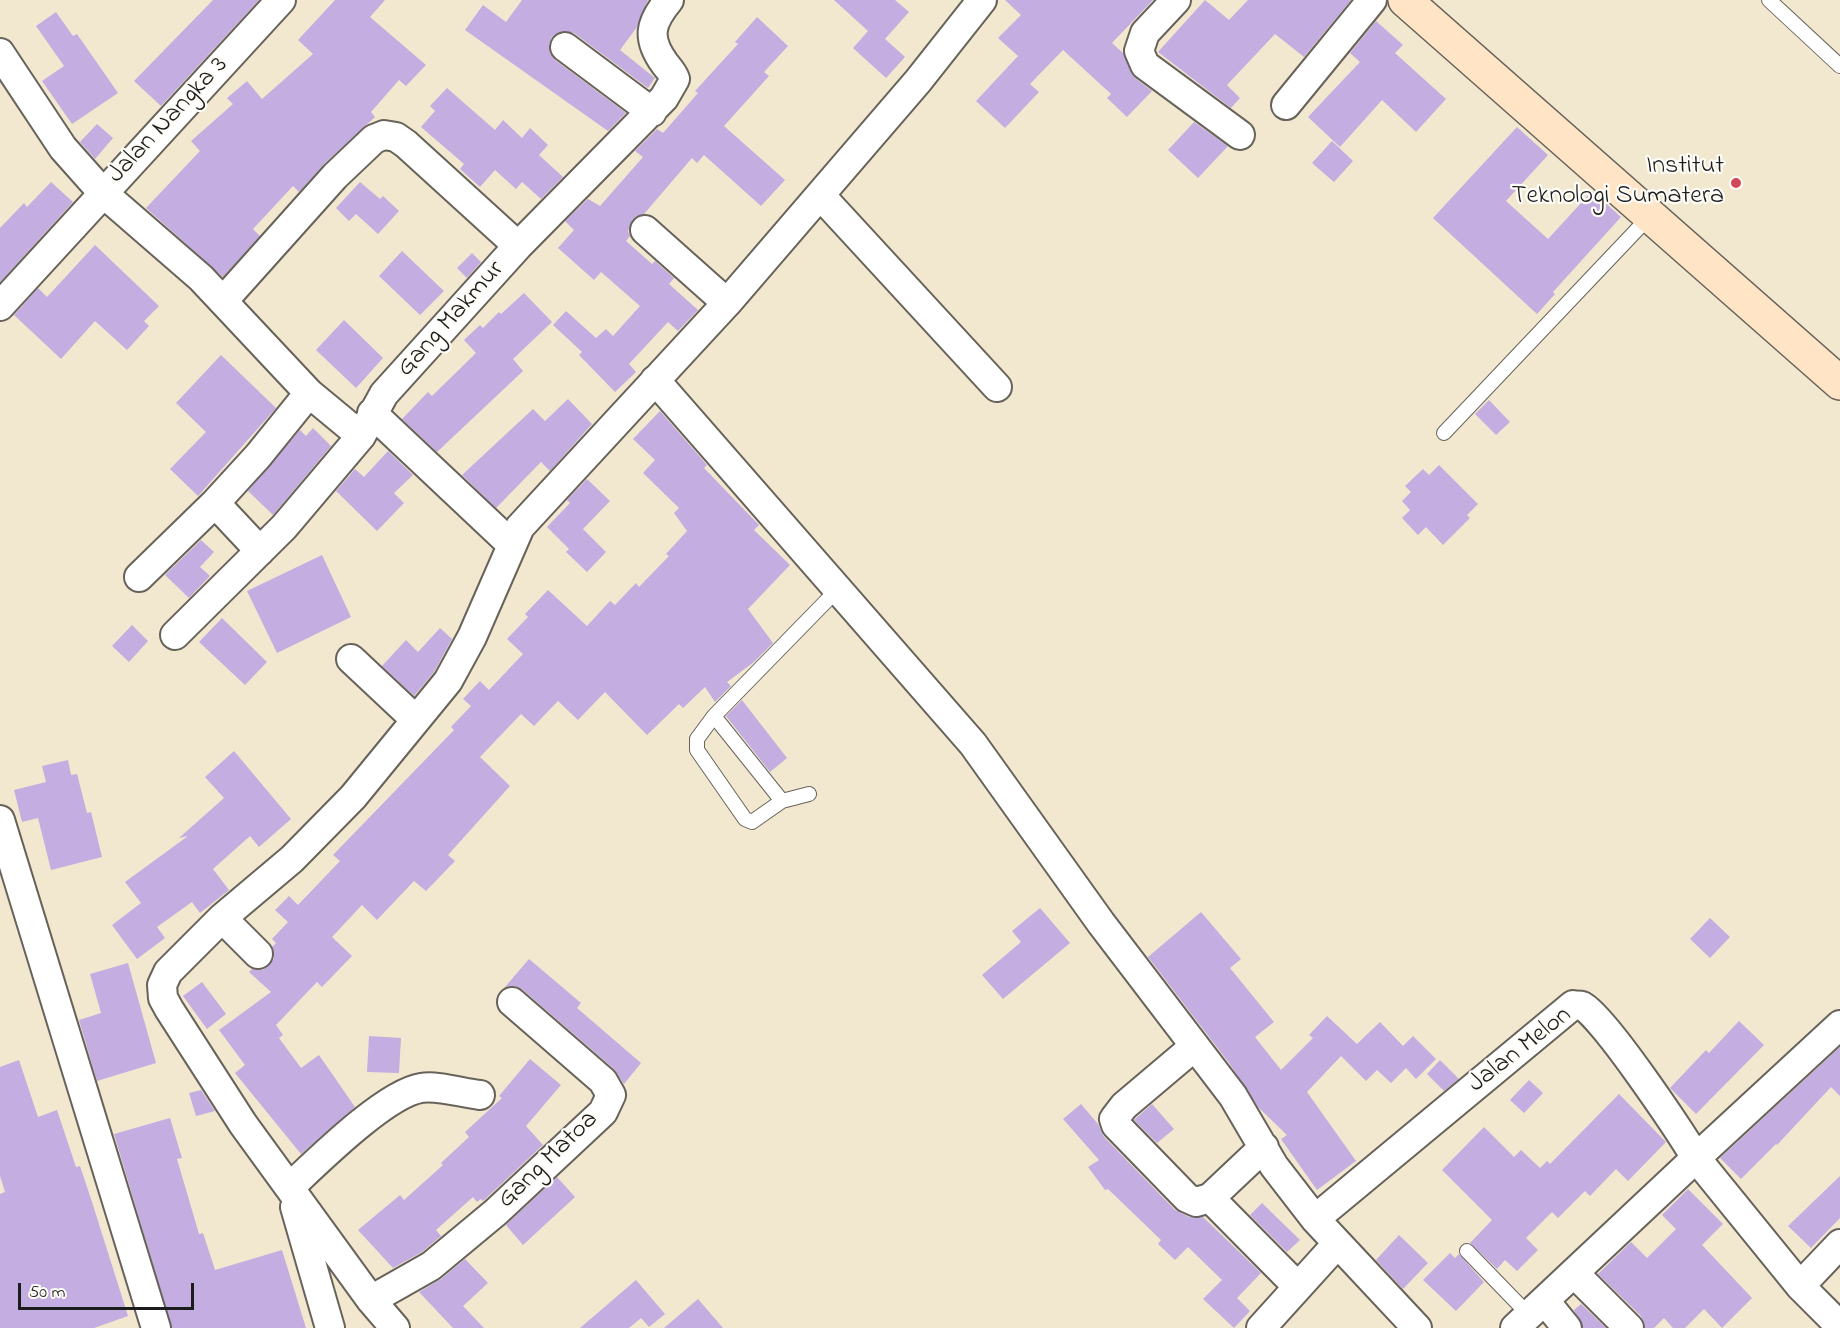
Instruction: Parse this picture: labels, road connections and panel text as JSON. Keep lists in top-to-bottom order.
{
  "streets": {
    "street": [
      "Jalan Nangka 3",
      "Gang Makmur",
      "Jalan Melon",
      "Gang Matoa"
    ]
  },
  "places": ["Institut Teknologi Sumatera"],
  "scale_bar": "50 m"
}
